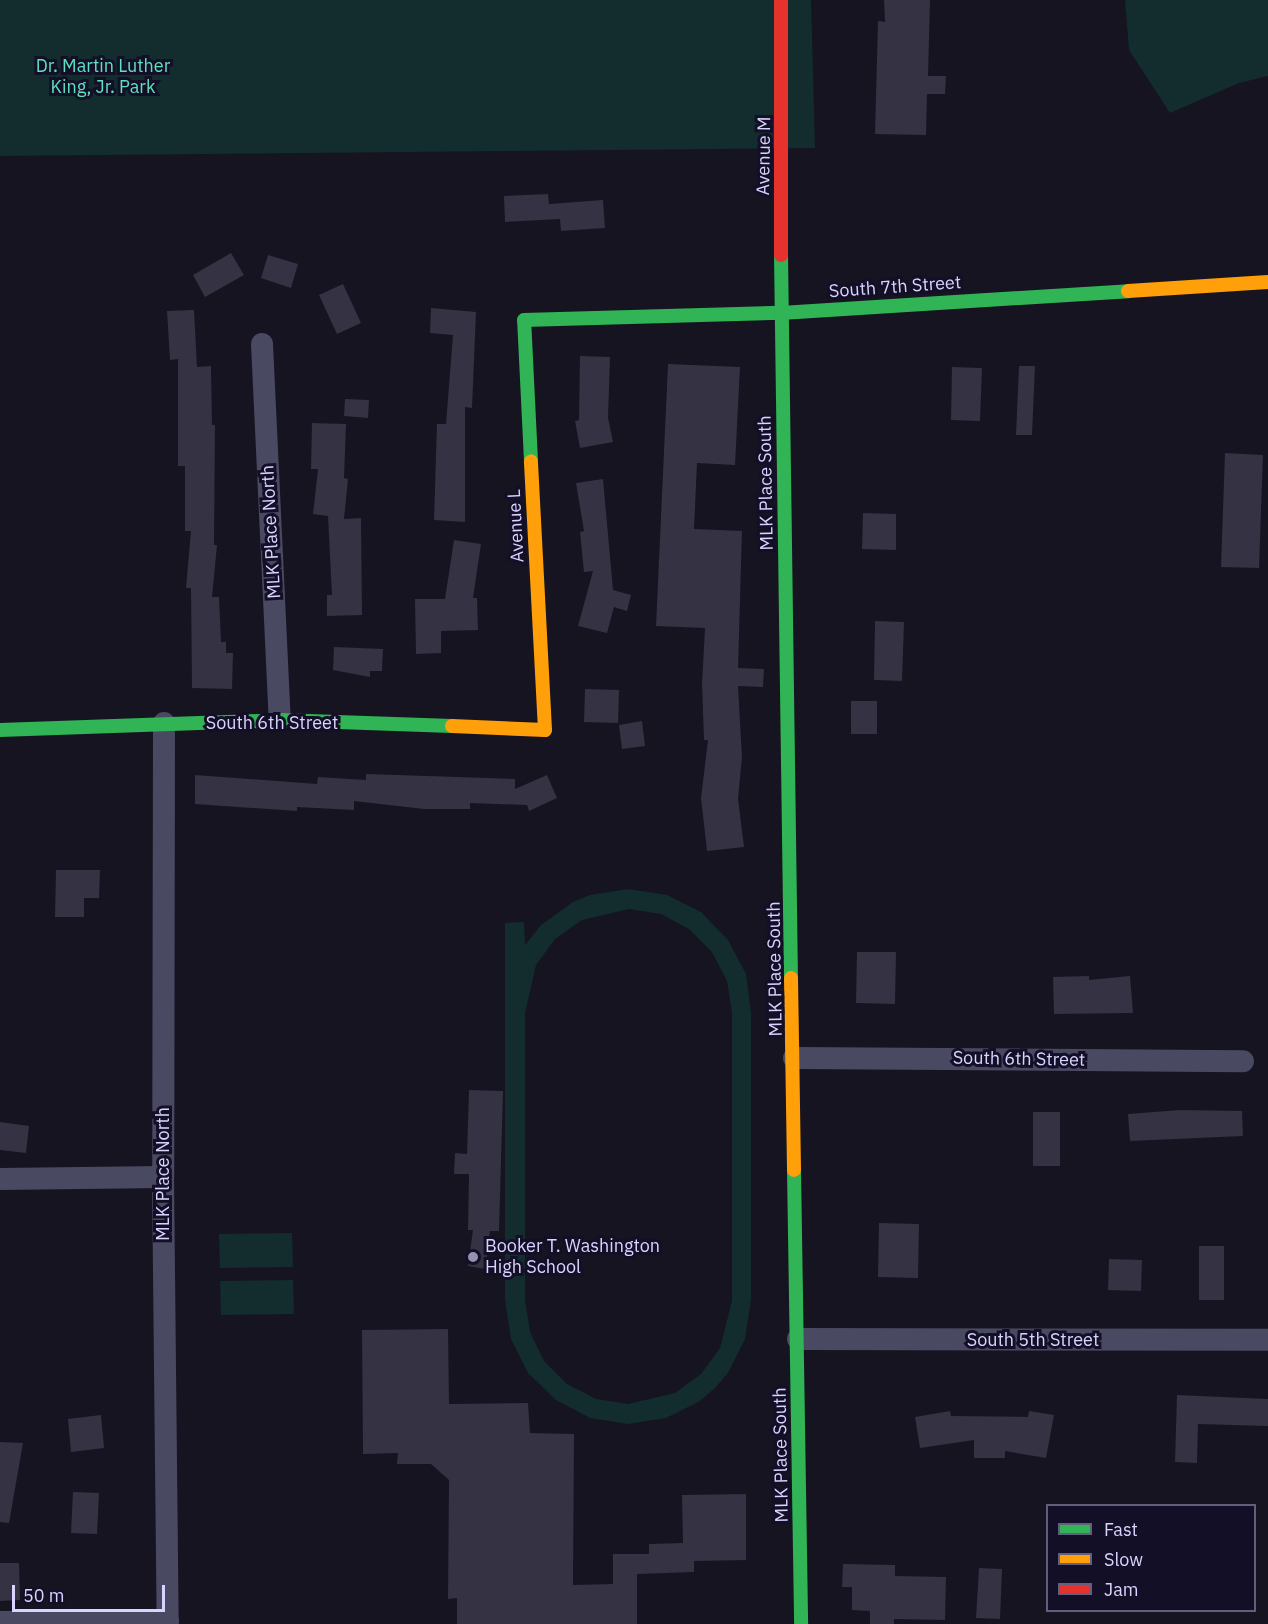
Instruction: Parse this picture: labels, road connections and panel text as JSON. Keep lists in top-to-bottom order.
{
  "streets": {
    "street": [
      "Avenue M",
      "South 7th Street",
      "MLK Place South",
      "Avenue L",
      "MLK Place North",
      "South 6th Street",
      "South 5th Street"
    ]
  },
  "crossings": [
    ["Avenue M", "South 7th Street"],
    ["Avenue M", "MLK Place South"],
    ["South 7th Street", "MLK Place South"],
    ["South 7th Street", "Avenue L"],
    ["MLK Place South", "South 6th Street"],
    ["MLK Place South", "South 5th Street"],
    ["Avenue L", "South 6th Street"],
    ["MLK Place North", "South 6th Street"]
  ],
  "parks": ["Dr. Martin Luther King, Jr. Park"],
  "places": ["Booker T. Washington High School"],
  "legend": ["Fast", "Slow", "Jam"],
  "scale_bar": "50 m"
}
